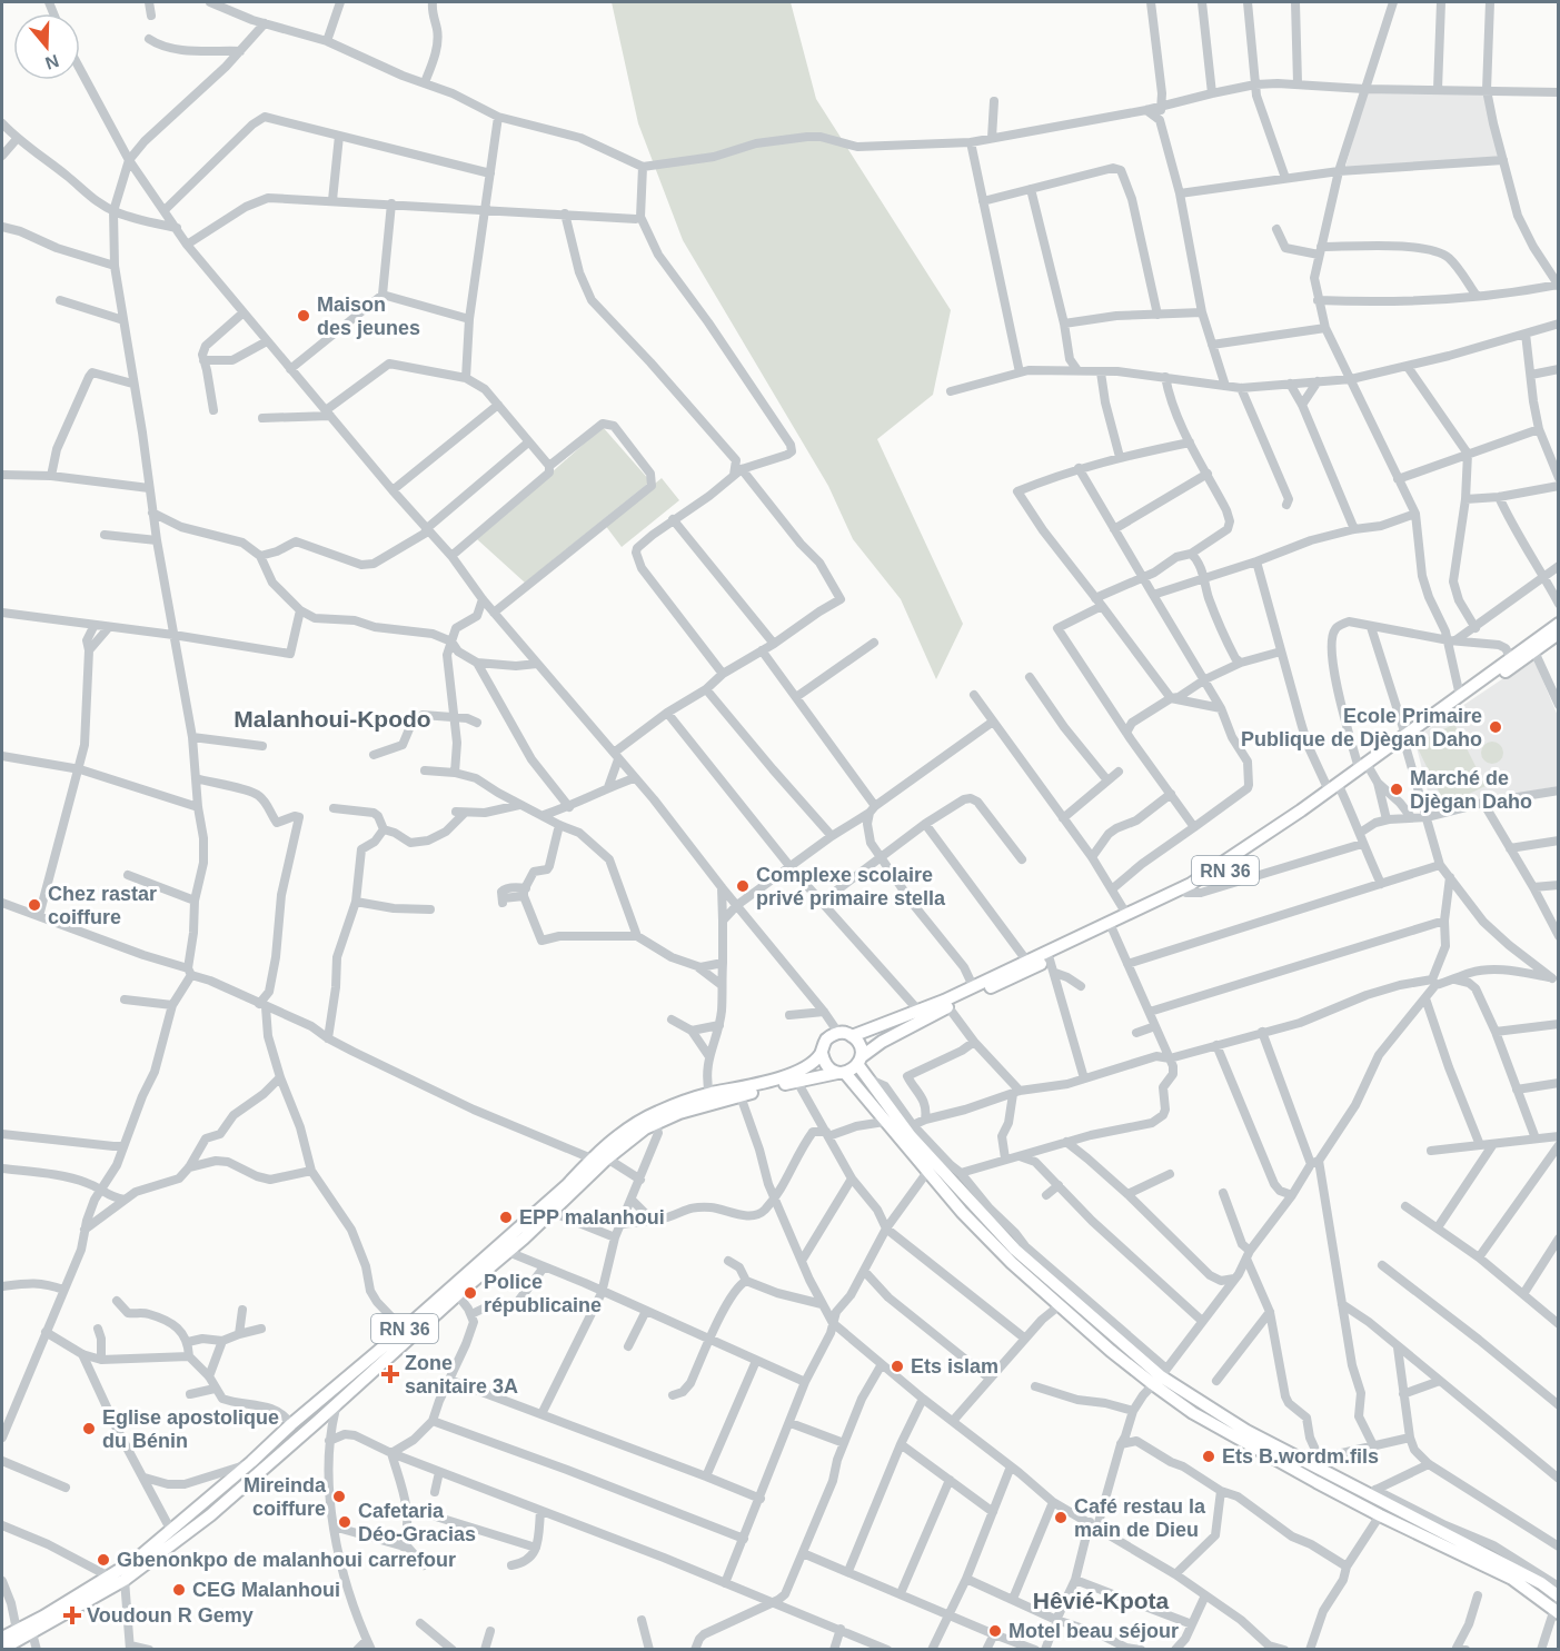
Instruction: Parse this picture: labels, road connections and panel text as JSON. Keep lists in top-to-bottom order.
{
  "streets": {
    "main road": ["RN 36"]
  },
  "districts": ["Malanhoui-Kpodo", "Hêvié-Kpota"],
  "places": {
    "other": [
      "Maison des jeunes",
      "Ecole Primaire Publique de Djègan Daho",
      "Marché de Djègan Daho",
      "Complexe scolaire privé primaire stella",
      "Chez rastar coiffure",
      "EPP malanhoui",
      "Police républicaine",
      "Ets islam",
      "Eglise apostolique du Bénin",
      "Ets B.wordm.fils",
      "Mireinda coiffure",
      "Café restau la main de Dieu",
      "Cafetaria Déo-Gracias",
      "Gbenonkpo de malanhoui carrefour",
      "CEG Malanhoui",
      "Motel beau séjour"
    ],
    "health": ["Zone sanitaire 3A", "Voudoun R Gemy"]
  },
  "north": "bottom"
}
